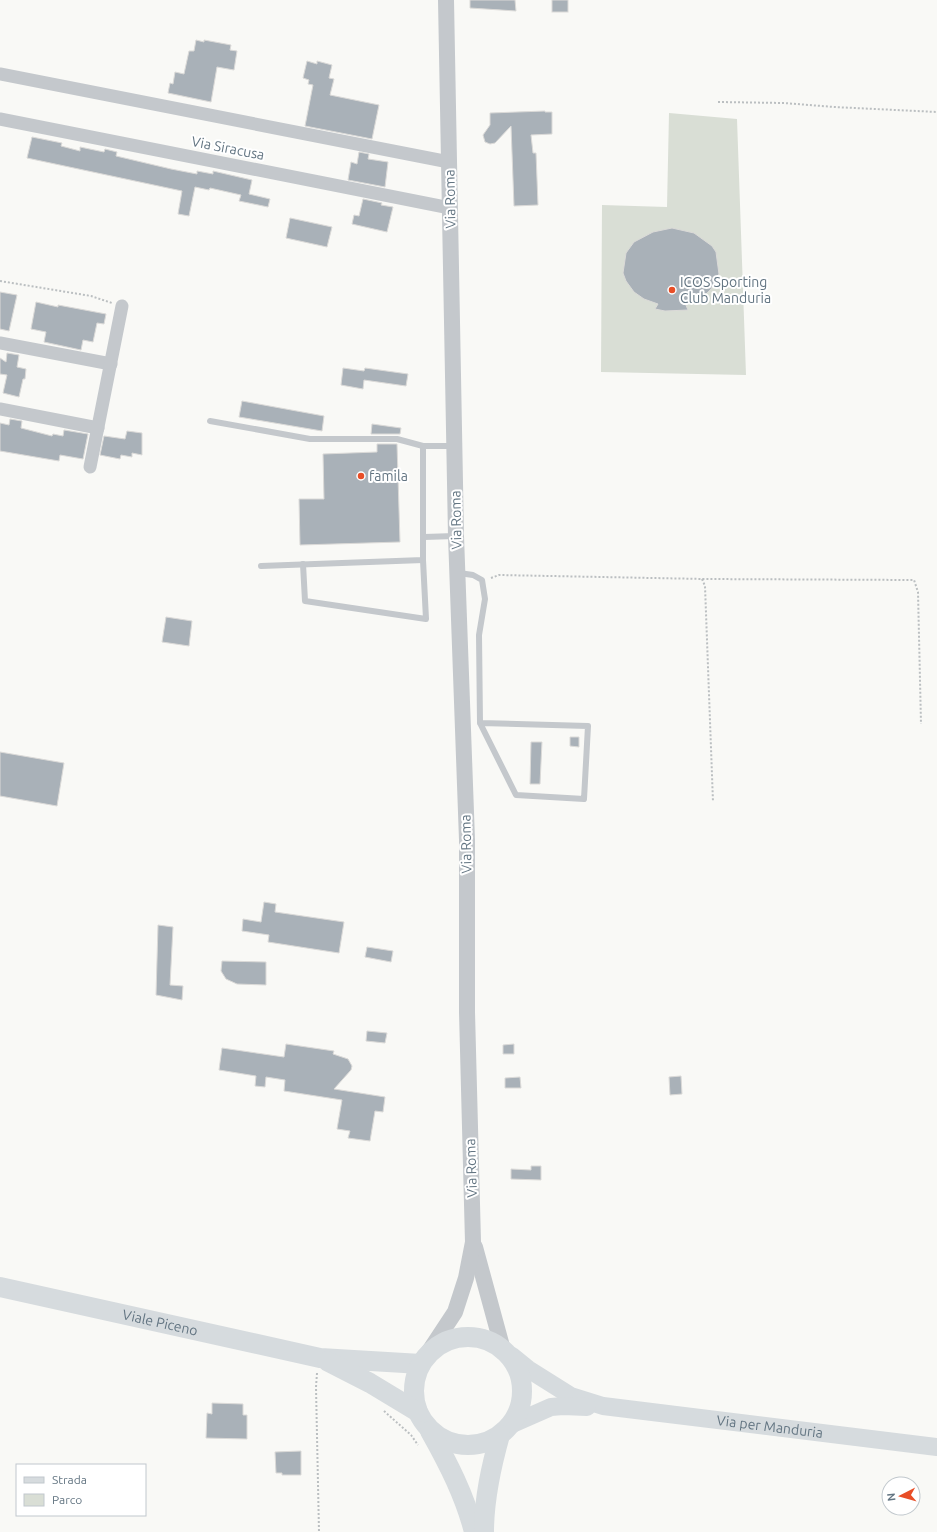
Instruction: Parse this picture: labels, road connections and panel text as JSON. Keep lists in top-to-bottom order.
{
  "streets": {
    "main road": ["Viale Piceno", "Via per Manduria"],
    "street": ["Via Siracusa", "Via Roma"]
  },
  "crossings": [
    ["Via Siracusa", "Via Roma"],
    ["Via Roma", "Viale Piceno"],
    ["Via Roma", "Via per Manduria"],
    ["Viale Piceno", "Via per Manduria"]
  ],
  "places": ["ICOS Sporting Club Manduria", "famila"],
  "legend": ["Strada", "Parco"],
  "north": "left"
}
